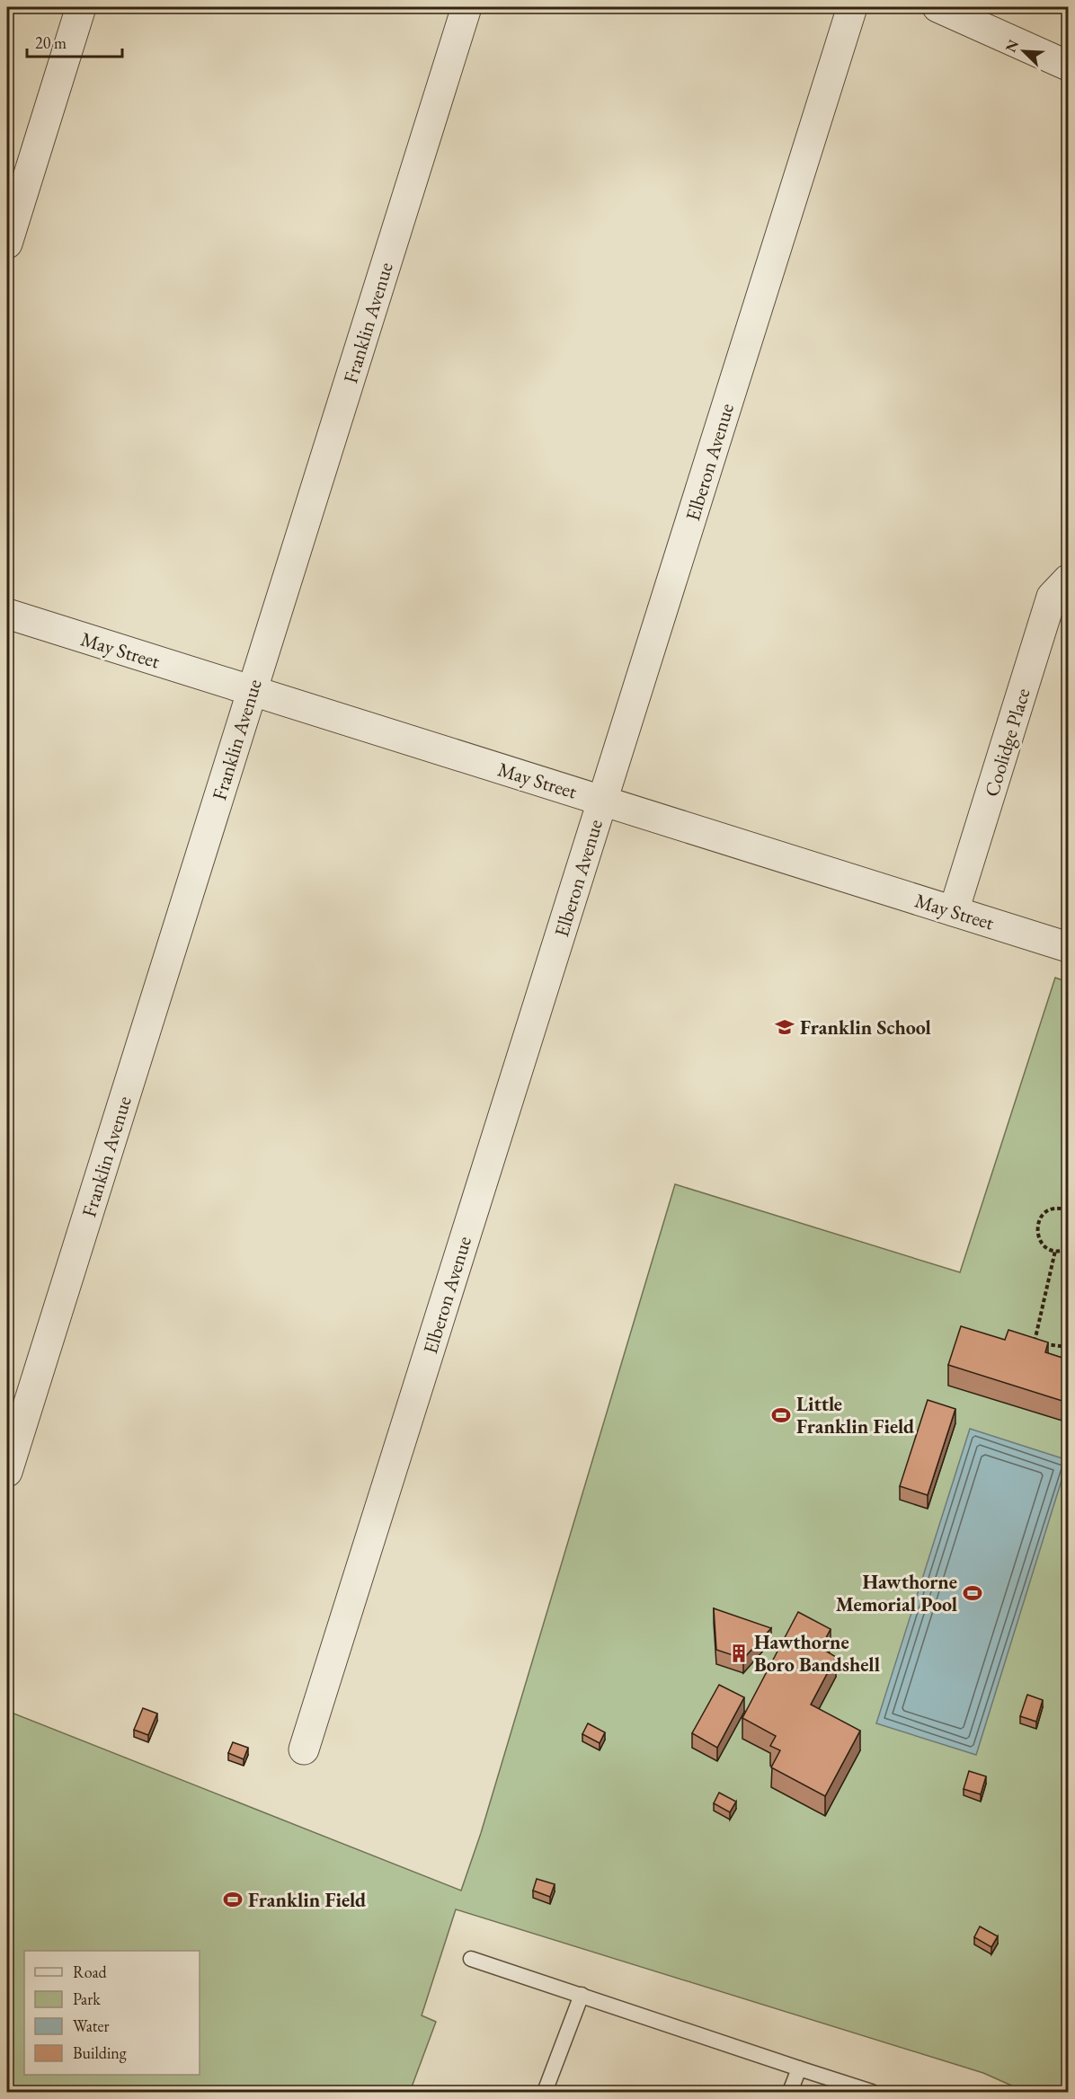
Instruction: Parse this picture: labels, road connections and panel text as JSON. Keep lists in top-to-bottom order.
{
  "streets": {
    "street": [
      "Franklin Avenue",
      "Elberon Avenue",
      "May Street",
      "Coolidge Place"
    ]
  },
  "crossings": [
    ["Franklin Avenue", "May Street"],
    ["Elberon Avenue", "May Street"],
    ["May Street", "Coolidge Place"]
  ],
  "places": {
    "school or university": ["Franklin School"],
    "sports": ["Little Franklin Field", "Hawthorne Memorial Pool", "Franklin Field"],
    "building": ["Hawthorne Boro Bandshell"]
  },
  "legend": [
    "Road",
    "Park",
    "Water",
    "Building"
  ],
  "scale_bar": "20 m",
  "north": "top left"
}
